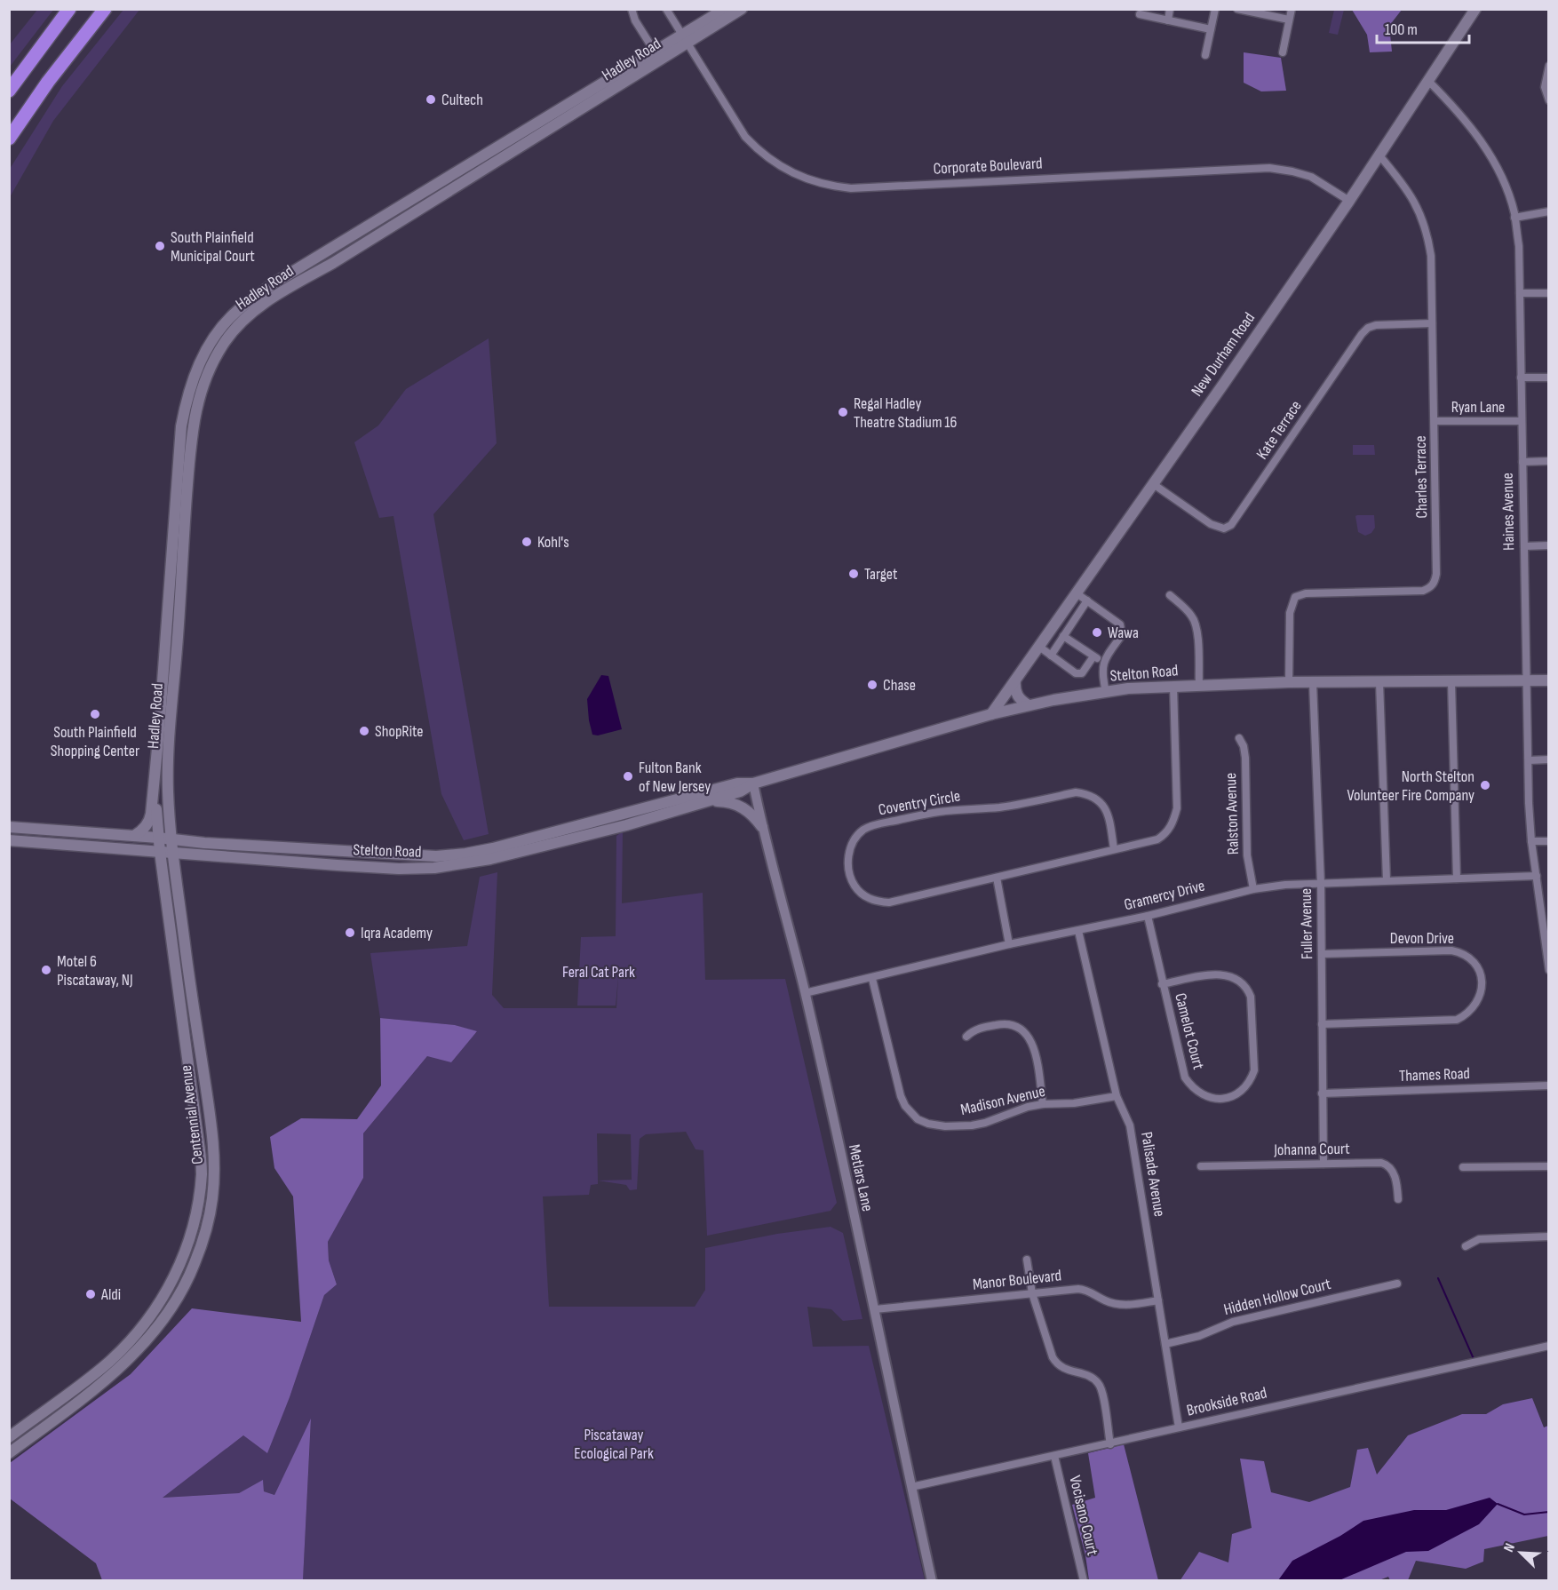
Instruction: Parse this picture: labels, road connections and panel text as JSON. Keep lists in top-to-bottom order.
{
  "streets": {
    "main road": [
      "Hadley Road",
      "New Durham Road",
      "Stelton Road",
      "Centennial Avenue"
    ],
    "street": [
      "Corporate Boulevard",
      "Ryan Lane",
      "Kate Terrace",
      "Charles Terrace",
      "Haines Avenue",
      "Coventry Circle",
      "Ralston Avenue",
      "Gramercy Drive",
      "Fuller Avenue",
      "Devon Drive",
      "Camelot Court",
      "Thames Road",
      "Madison Avenue",
      "Johanna Court",
      "Palisade Avenue",
      "Metlars Lane",
      "Manor Boulevard",
      "Hidden Hollow Court",
      "Brookside Road",
      "Vocisano Court"
    ]
  },
  "crossings": [
    ["Hadley Road", "Corporate Boulevard"],
    ["Hadley Road", "Stelton Road"],
    ["Hadley Road", "Centennial Avenue"],
    ["Corporate Boulevard", "New Durham Road"],
    ["New Durham Road", "Kate Terrace"],
    ["New Durham Road", "Charles Terrace"],
    ["New Durham Road", "Haines Avenue"],
    ["New Durham Road", "Stelton Road"],
    ["Ryan Lane", "Charles Terrace"],
    ["Ryan Lane", "Haines Avenue"],
    ["Kate Terrace", "Charles Terrace"],
    ["Charles Terrace", "Stelton Road"],
    ["Haines Avenue", "Stelton Road"],
    ["Haines Avenue", "Gramercy Drive"],
    ["Stelton Road", "Coventry Circle"],
    ["Stelton Road", "Fuller Avenue"],
    ["Stelton Road", "Centennial Avenue"],
    ["Stelton Road", "Metlars Lane"],
    ["Ralston Avenue", "Gramercy Drive"],
    ["Gramercy Drive", "Fuller Avenue"],
    ["Gramercy Drive", "Camelot Court"],
    ["Gramercy Drive", "Madison Avenue"],
    ["Gramercy Drive", "Palisade Avenue"],
    ["Gramercy Drive", "Metlars Lane"],
    ["Fuller Avenue", "Devon Drive"],
    ["Fuller Avenue", "Thames Road"],
    ["Fuller Avenue", "Johanna Court"],
    ["Madison Avenue", "Palisade Avenue"],
    ["Palisade Avenue", "Manor Boulevard"],
    ["Palisade Avenue", "Hidden Hollow Court"],
    ["Palisade Avenue", "Brookside Road"],
    ["Metlars Lane", "Manor Boulevard"],
    ["Metlars Lane", "Brookside Road"],
    ["Brookside Road", "Vocisano Court"]
  ],
  "parks": ["Feral Cat Park", "Piscataway Ecological Park"],
  "places": [
    "Cultech",
    "South Plainfield Municipal Court",
    "Regal Hadley Theatre Stadium 16",
    "Kohl's",
    "Target",
    "Wawa",
    "Chase",
    "South Plainfield Shopping Center",
    "ShopRite",
    "Fulton Bank of New Jersey",
    "North Stelton Volunteer Fire Company",
    "Iqra Academy",
    "Motel 6 Piscataway, NJ",
    "Aldi"
  ],
  "scale_bar": "100 m",
  "north": "top left"
}
